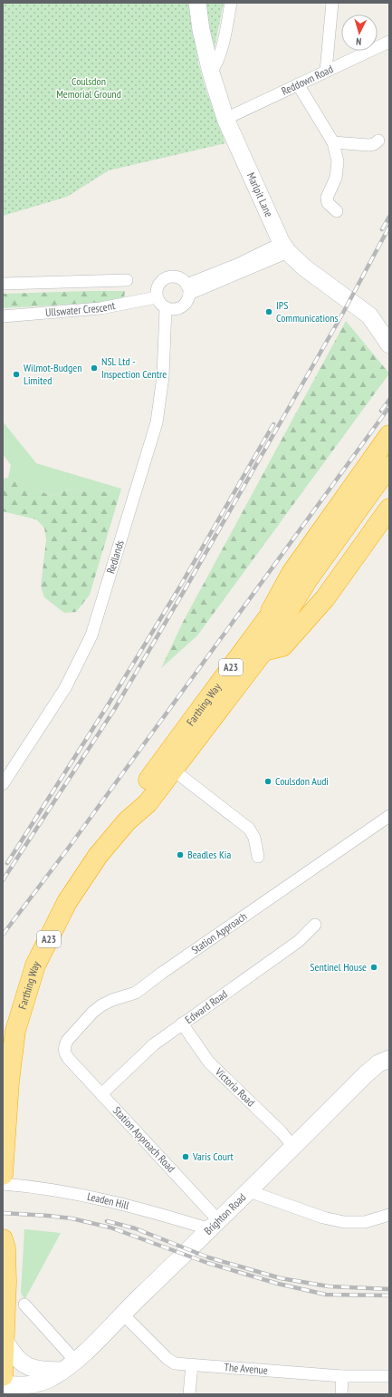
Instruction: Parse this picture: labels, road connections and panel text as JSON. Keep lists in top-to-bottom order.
{
  "streets": {
    "highway": ["A23", "Farthing Way"],
    "main road": ["Marlpit Lane", "Brighton Road"],
    "street": [
      "Reddown Road",
      "Ullswater Crescent",
      "Redlands",
      "Station Approach",
      "Edward Road",
      "Victoria Road",
      "Station Approach Road",
      "Leaden Hill",
      "The Avenue"
    ]
  },
  "crossings": [
    ["Reddown Road", "Marlpit Lane"],
    ["Ullswater Crescent", "Redlands"],
    ["A23", "Farthing Way"],
    ["Station Approach", "Station Approach Road"],
    ["Edward Road", "Victoria Road"],
    ["Edward Road", "Station Approach Road"],
    ["Victoria Road", "Brighton Road"],
    ["Station Approach Road", "Leaden Hill"],
    ["Station Approach Road", "Brighton Road"],
    ["Leaden Hill", "Brighton Road"],
    ["Brighton Road", "The Avenue"]
  ],
  "parks": ["Coulsdon Memorial Ground"],
  "places": [
    "IPS Communications",
    "NSL Ltd - Inspection Centre",
    "Wilmot-Budgen Limited",
    "Coulsdon Audi",
    "Beadles Kia",
    "Sentinel House",
    "Varis Court"
  ],
  "north": "bottom"
}
